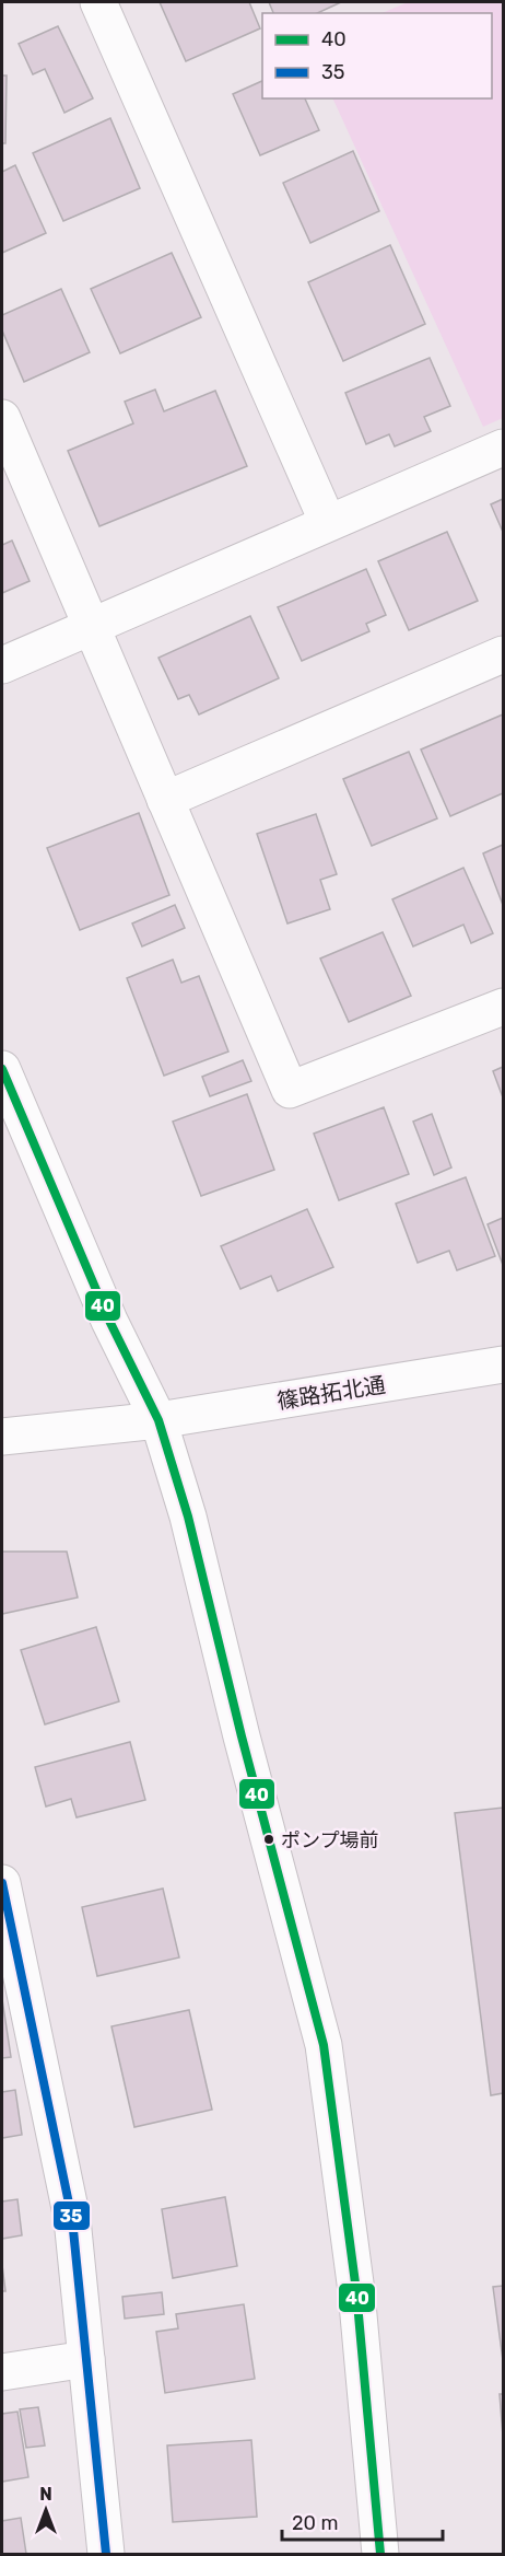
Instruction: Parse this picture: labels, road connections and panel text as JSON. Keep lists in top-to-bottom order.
{
  "streets": {
    "street": ["篠路拓北通"]
  },
  "places": ["ポンプ場前"],
  "lines": ["transit line 40", "transit line 35"],
  "legend": ["40", "35"],
  "scale_bar": "20 m",
  "north": "top"
}
